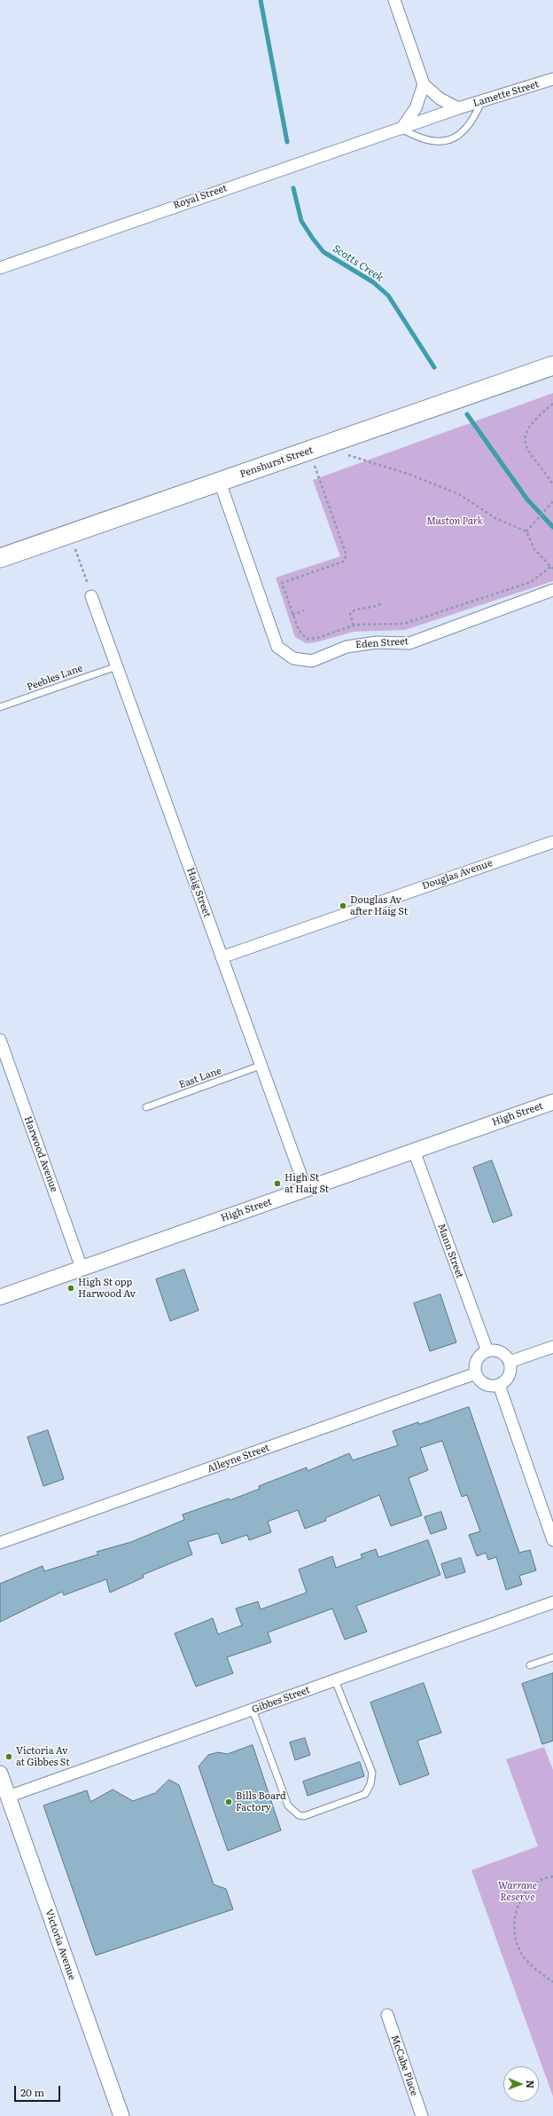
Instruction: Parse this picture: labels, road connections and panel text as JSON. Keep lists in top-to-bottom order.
{
  "streets": {
    "main road": ["Penshurst Street"],
    "street": [
      "Lamette Street",
      "Royal Street",
      "Eden Street",
      "Douglas Avenue",
      "Haig Street",
      "High Street",
      "Harwood Avenue",
      "Mann Street",
      "Alleyne Street",
      "Gibbes Street",
      "Victoria Avenue",
      "McCabe Place"
    ],
    "lane": ["Peebles Lane", "East Lane"]
  },
  "crossings": [
    ["Lamette Street", "Royal Street"],
    ["Penshurst Street", "Eden Street"],
    ["Peebles Lane", "Haig Street"],
    ["Douglas Avenue", "Haig Street"],
    ["Haig Street", "East Lane"],
    ["Haig Street", "High Street"],
    ["High Street", "Harwood Avenue"],
    ["High Street", "Mann Street"],
    ["Mann Street", "Alleyne Street"],
    ["Gibbes Street", "Victoria Avenue"]
  ],
  "water": ["Scotts Creek"],
  "parks": ["Muston Park", "Warrane Reserve"],
  "places": [
    "Douglas Av after Haig St",
    "High St at Haig St",
    "High St opp Harwood Av",
    "Victoria Av at Gibbes St",
    "Bills Board Factory"
  ],
  "scale_bar": "20 m",
  "north": "right"
}
